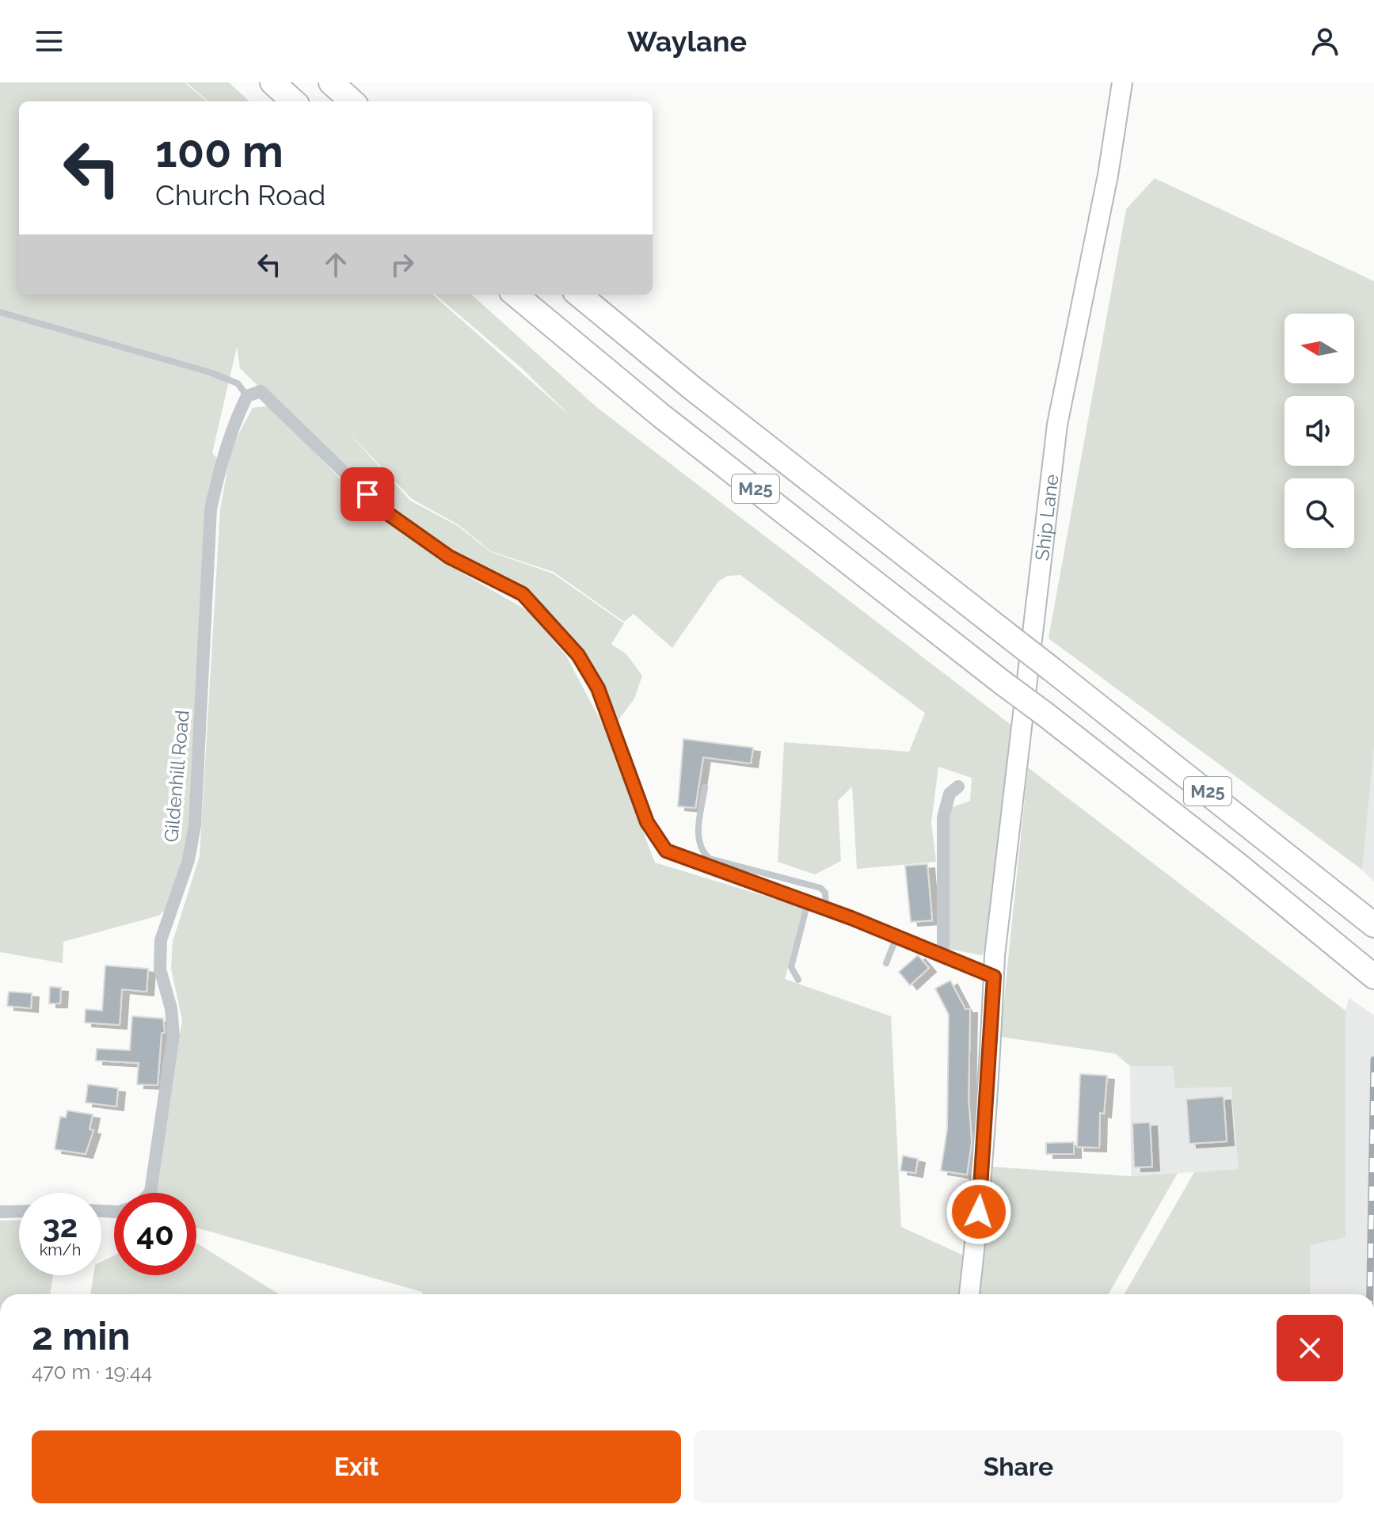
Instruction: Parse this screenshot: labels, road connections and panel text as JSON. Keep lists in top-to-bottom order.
{
  "streets": {
    "highway": ["M25"],
    "street": ["Ship Lane", "Gildenhill Road"]
  },
  "north": "left",
  "page": {
    "header": "Waylane",
    "turn": ["100 m", "Church Road"],
    "speed": "32 km/h",
    "limit": "40",
    "heading": ["2 min", "470 m · 19:44"],
    "buttons": ["Exit", "Share"]
  }
}
